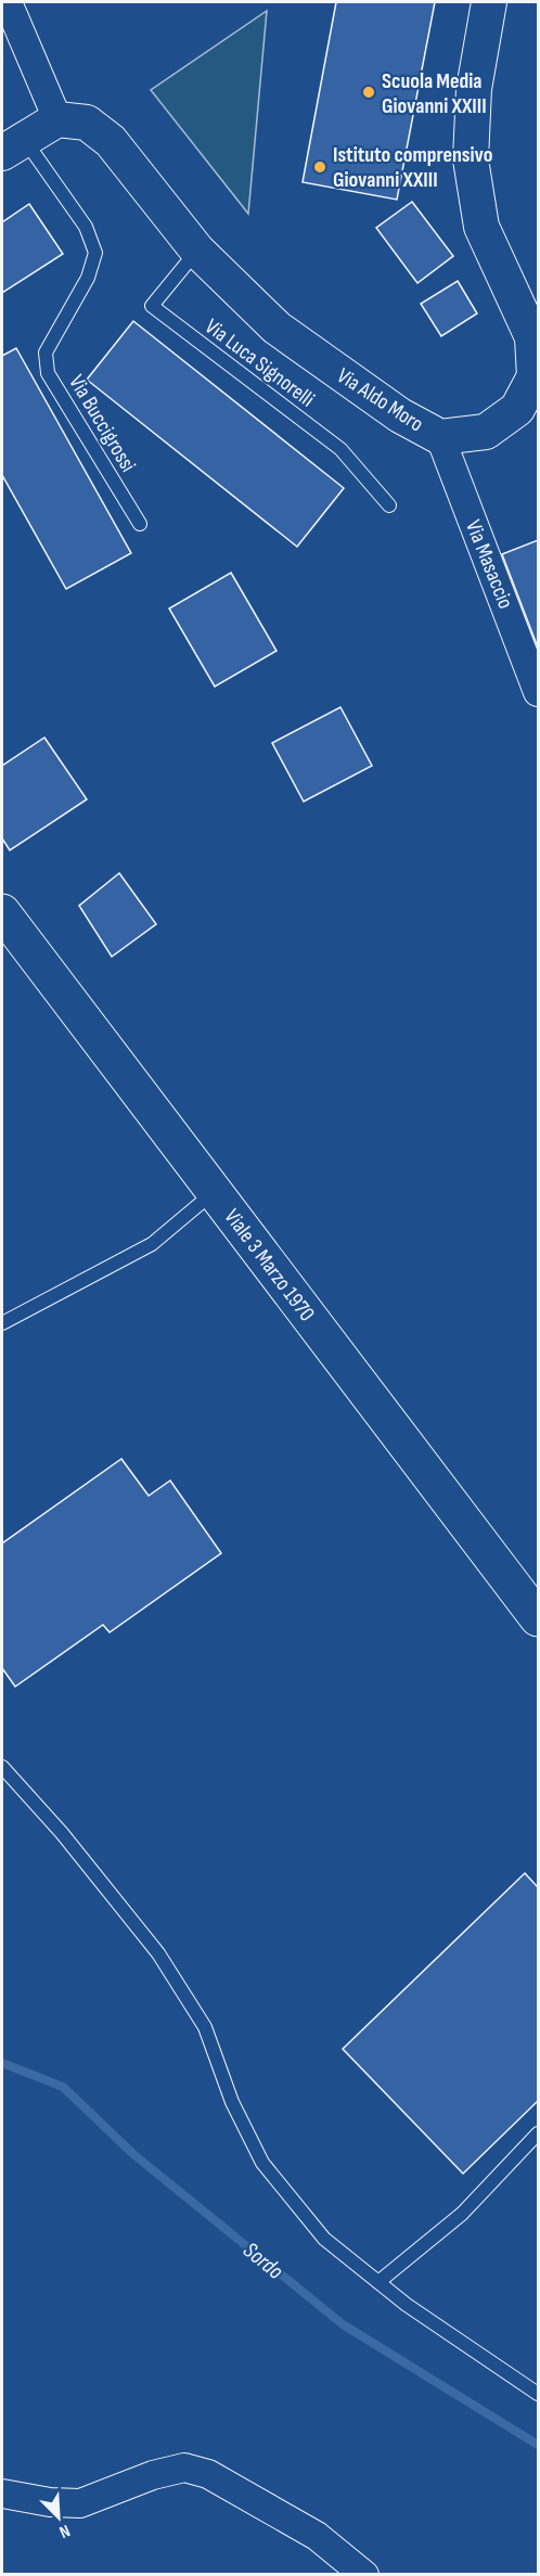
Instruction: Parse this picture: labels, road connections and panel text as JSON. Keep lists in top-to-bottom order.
{
  "streets": {
    "main road": ["Viale 3 Marzo 1970"],
    "street": ["Via Aldo Moro", "Via Masaccio"],
    "lane": ["Via Luca Signorelli", "Via Buccigrossi"]
  },
  "crossings": [
    ["Via Luca Signorelli", "Via Aldo Moro"],
    ["Via Aldo Moro", "Via Masaccio"]
  ],
  "water": ["Sordo"],
  "places": ["Scuola Media Giovanni XXIII", "Istituto comprensivo Giovanni XXIII"],
  "north": "bottom right"
}
